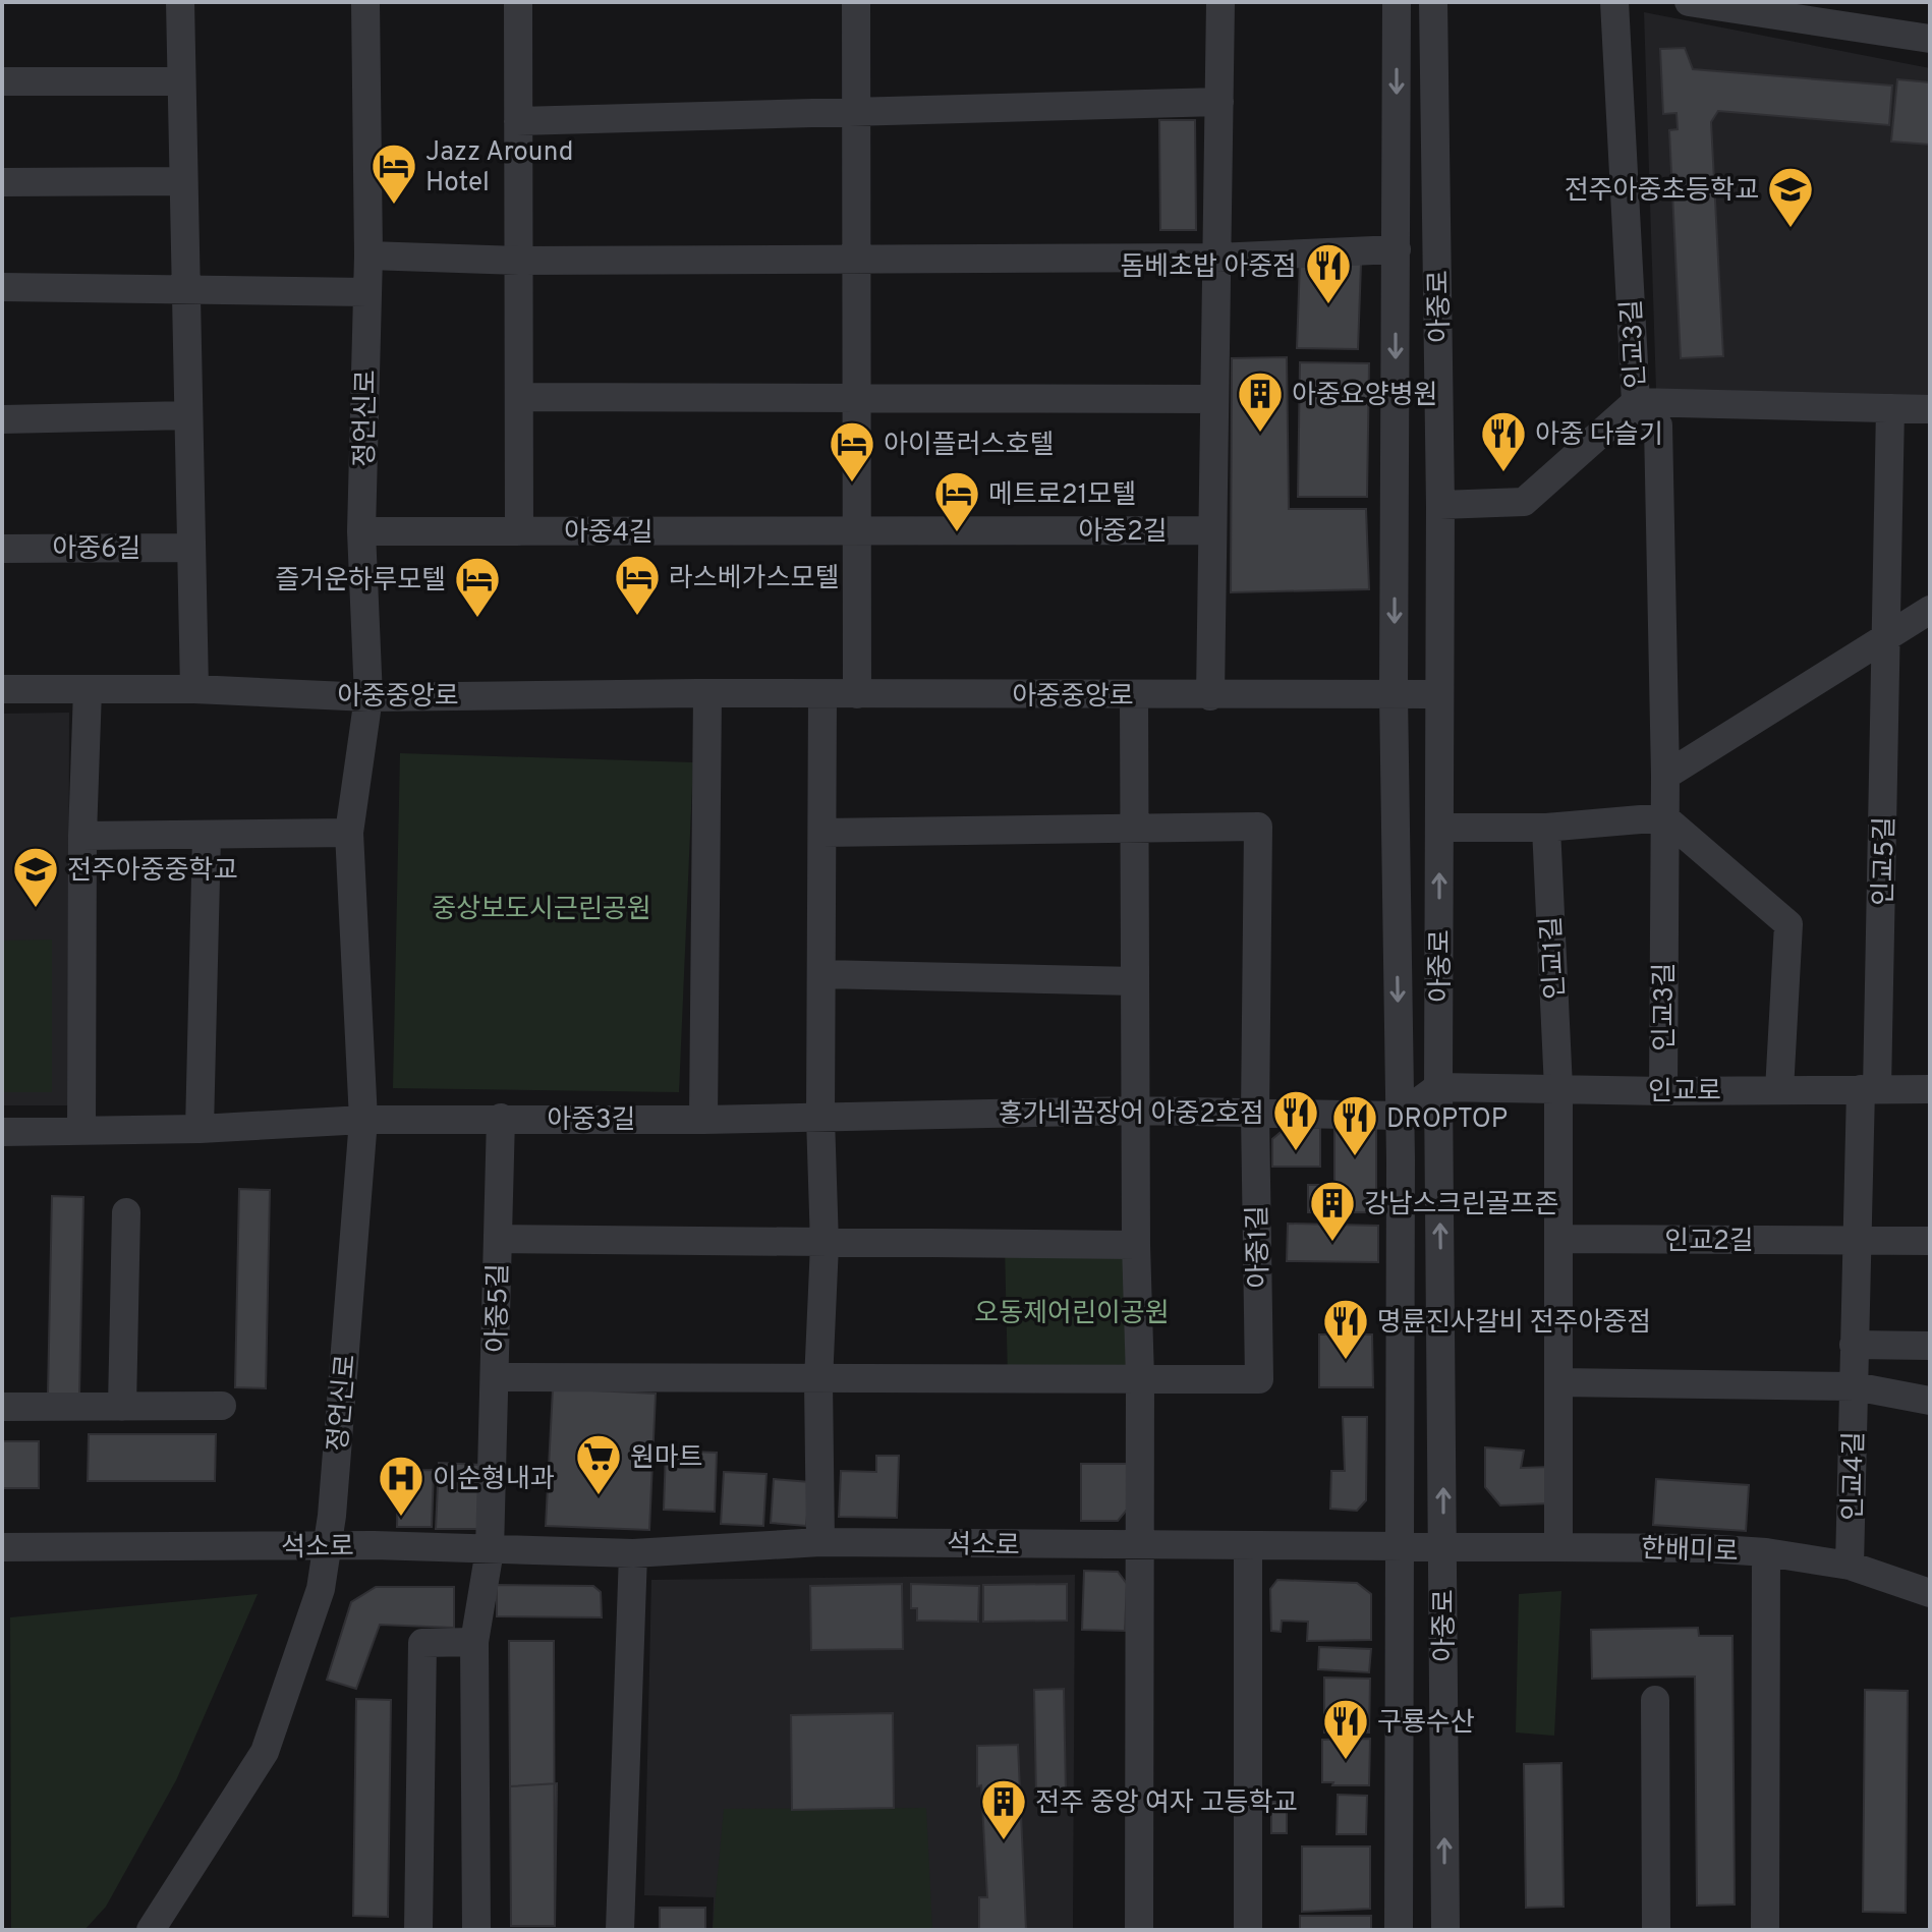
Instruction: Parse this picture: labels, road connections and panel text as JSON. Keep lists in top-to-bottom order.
{
  "streets": {
    "street": [
      "아중로",
      "인교3길",
      "정언신로",
      "아중2길",
      "아중4길",
      "아중6길",
      "아중중앙로",
      "인교5길",
      "인교1길",
      "인교로",
      "아중3길",
      "인교2길",
      "아중1길",
      "아중5길",
      "인교4길",
      "석소로",
      "한배미로"
    ]
  },
  "crossings": [
    ["아중로", "아중중앙로"],
    ["아중로", "인교로"],
    ["아중로", "석소로"],
    ["아중로", "한배미로"],
    ["인교3길", "인교로"],
    ["정언신로", "아중4길"],
    ["정언신로", "아중중앙로"],
    ["정언신로", "아중3길"],
    ["정언신로", "석소로"],
    ["아중2길", "아중4길"],
    ["인교5길", "인교로"],
    ["인교5길", "인교4길"],
    ["인교1길", "인교로"],
    ["인교로", "인교4길"],
    ["아중3길", "아중5길"],
    ["인교2길", "인교4길"],
    ["아중1길", "아중5길"],
    ["아중5길", "석소로"],
    ["인교4길", "한배미로"],
    ["석소로", "한배미로"]
  ],
  "parks": ["중상보도시근린공원", "오동제어린이공원"],
  "places": {
    "hotel": [
      "Jazz Around Hotel",
      "아이플러스호텔",
      "메트로21모텔",
      "라스베가스모텔",
      "즐거운하루모텔"
    ],
    "school or university": ["전주아중초등학교", "전주아중중학교"],
    "restaurant": [
      "돔베초밥 아중점",
      "아중 다슬기",
      "홍가네꼼장어 아중2호점",
      "DROPTOP",
      "명륜진사갈비 전주아중점",
      "구룡수산"
    ],
    "building": ["아중요양병원", "강남스크린골프존", "전주 중앙 여자 고등학교"],
    "supermarket": ["원마트"],
    "hospital": ["이순형내과"]
  }
}
